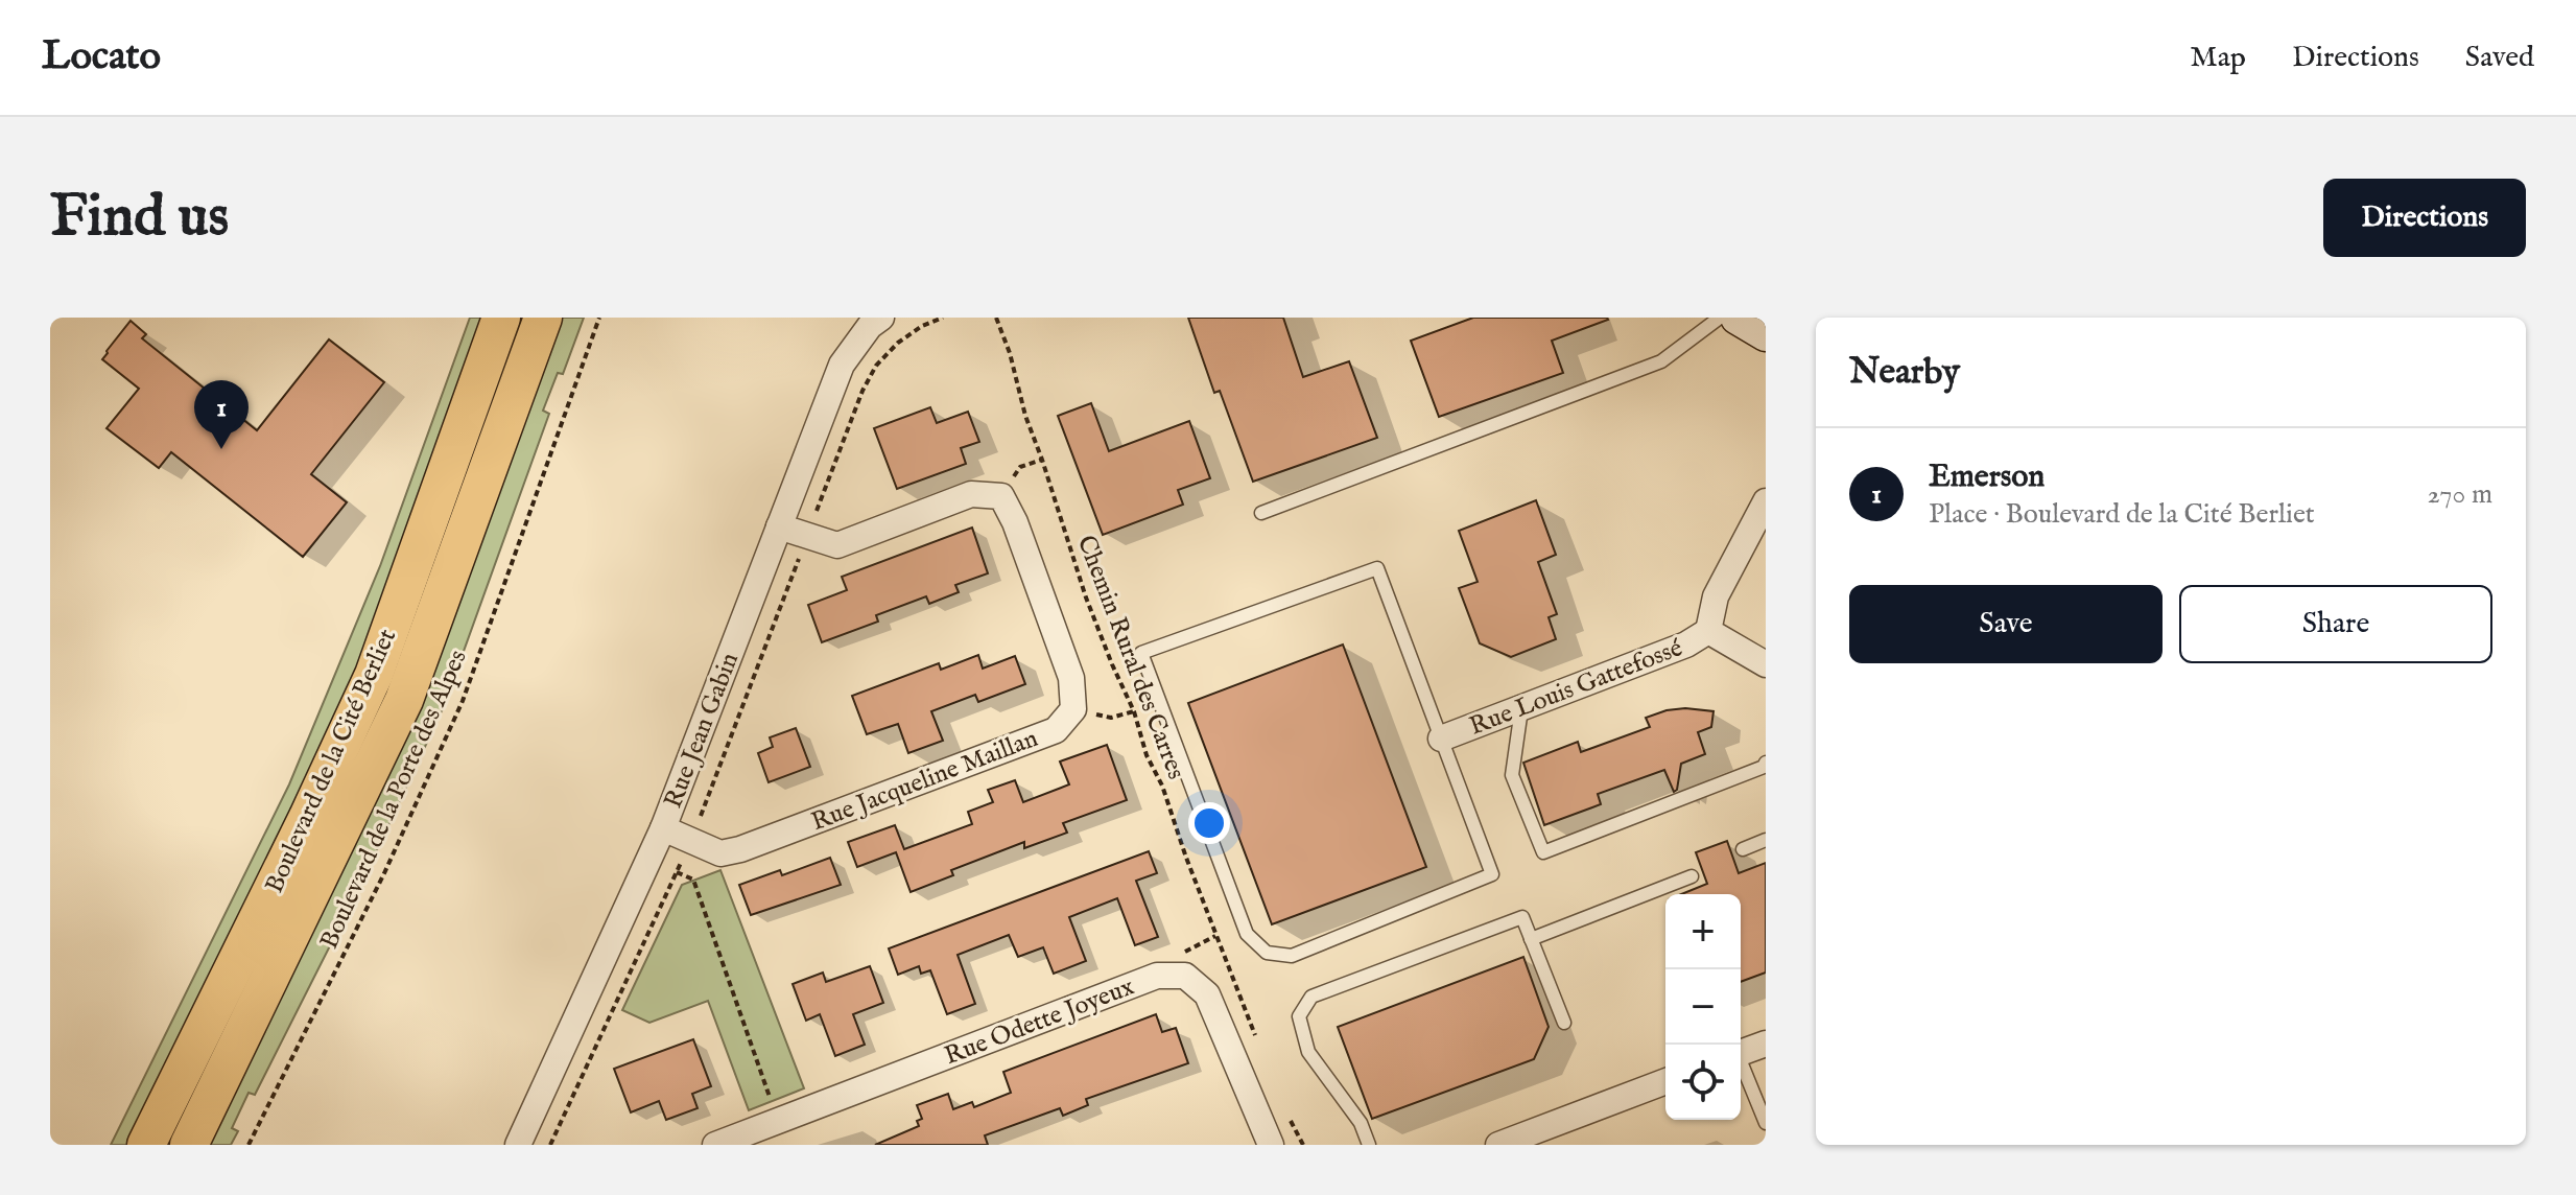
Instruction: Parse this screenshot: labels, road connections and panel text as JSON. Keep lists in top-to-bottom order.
{
  "streets": {
    "main road": ["Boulevard de la Cité Berliet"],
    "street": [
      "Rue Louis Gattefossé",
      "Rue Jean Gabin",
      "Rue Jacqueline Maillan",
      "Rue Odette Joyeux"
    ],
    "path": ["Chemin Rural des Carres", "Boulevard de la Porte des Alpes"]
  },
  "crossings": [
    ["Rue Jean Gabin", "Rue Jacqueline Maillan"]
  ],
  "page": {
    "header": "Locato",
    "nav": ["Map", "Directions", "Saved"],
    "buttons": [
      "Directions",
      ["Save", "Share"]
    ],
    "title": "Find us",
    "heading": "Nearby",
    "pins": "1",
    "list": [
      {
        "mark": "1",
        "name": "Emerson",
        "note": "Place · Boulevard de la Cité Berliet",
        "value": "270 m"
      }
    ],
    "map_buttons": ["+", "−"]
  }
}
